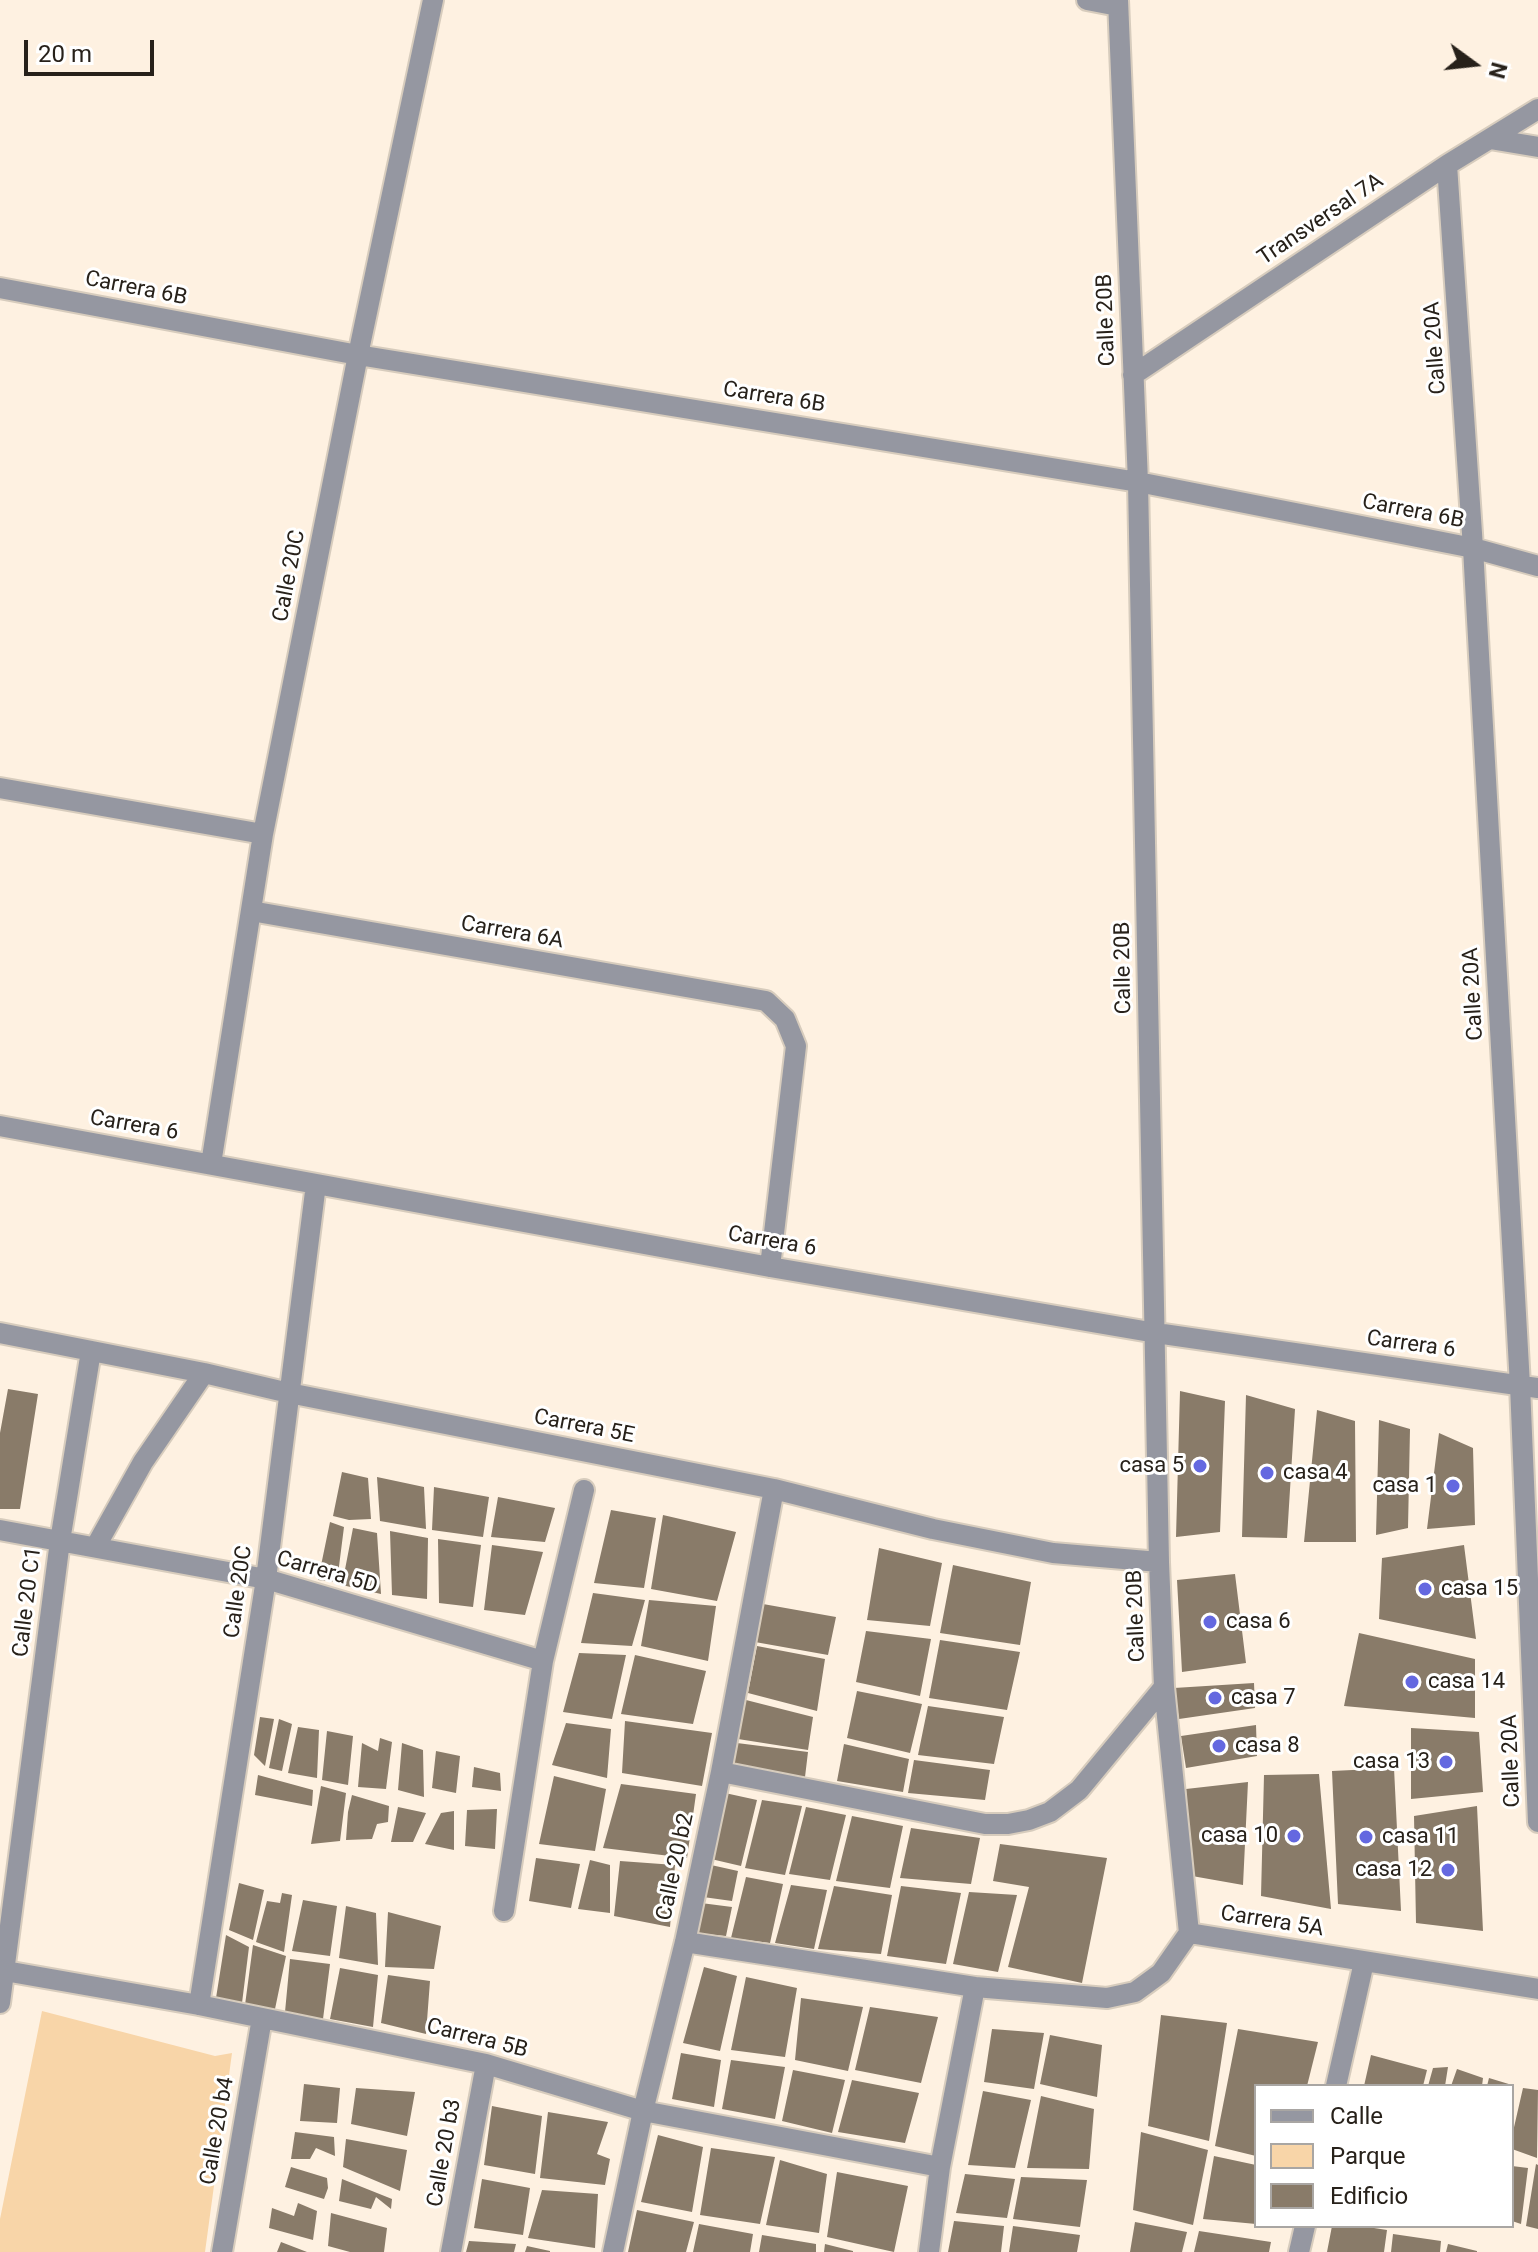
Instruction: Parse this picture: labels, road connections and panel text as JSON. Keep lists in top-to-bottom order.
{
  "streets": {
    "street": [
      "Transversal 7A",
      "Carrera 6B",
      "Calle 20B",
      "Calle 20A",
      "Calle 20C",
      "Carrera 6A",
      "Carrera 6",
      "Carrera 5E",
      "Carrera 5D",
      "Calle 20 C1",
      "Calle 20 b2",
      "Carrera 5A",
      "Carrera 5B",
      "Calle 20 b4",
      "Calle 20 b3"
    ]
  },
  "crossings": [
    ["Transversal 7A", "Calle 20B"],
    ["Transversal 7A", "Calle 20A"],
    ["Carrera 6B", "Calle 20B"],
    ["Carrera 6B", "Calle 20A"],
    ["Carrera 6B", "Calle 20C"],
    ["Calle 20B", "Carrera 6"],
    ["Calle 20B", "Carrera 5E"],
    ["Calle 20B", "Carrera 5A"],
    ["Calle 20A", "Carrera 6"],
    ["Calle 20C", "Carrera 6A"],
    ["Calle 20C", "Carrera 6"],
    ["Calle 20C", "Carrera 5E"],
    ["Calle 20C", "Carrera 5D"],
    ["Calle 20C", "Carrera 5B"],
    ["Carrera 6A", "Carrera 6"],
    ["Carrera 5E", "Calle 20 C1"],
    ["Carrera 5E", "Calle 20 b2"],
    ["Carrera 5D", "Calle 20 C1"],
    ["Calle 20 C1", "Carrera 5B"],
    ["Calle 20 b2", "Carrera 5A"],
    ["Calle 20 b2", "Carrera 5B"],
    ["Carrera 5B", "Calle 20 b4"],
    ["Carrera 5B", "Calle 20 b3"]
  ],
  "places": [
    "casa 5",
    "casa 4",
    "casa 1",
    "casa 15",
    "casa 6",
    "casa 14",
    "casa 7",
    "casa 8",
    "casa 13",
    "casa 10",
    "casa 11",
    "casa 12"
  ],
  "legend": ["Calle", "Parque", "Edificio"],
  "scale_bar": "20 m",
  "north": "right"
}
